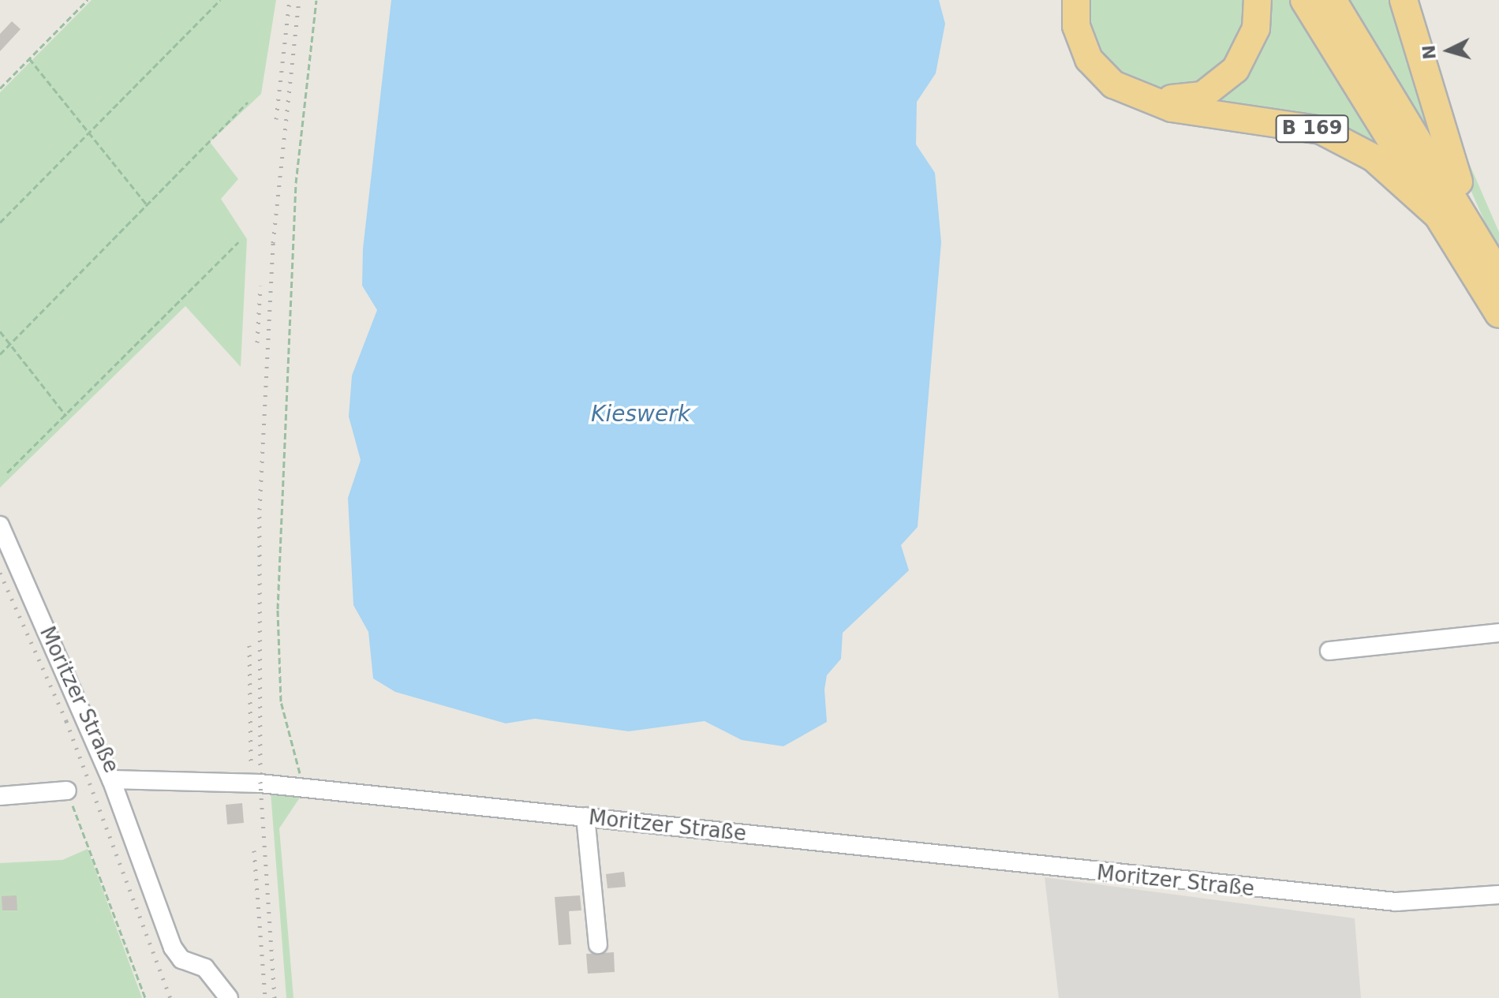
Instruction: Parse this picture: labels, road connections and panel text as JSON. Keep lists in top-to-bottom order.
{
  "streets": {
    "highway": ["B 169"],
    "street": ["Moritzer Straße"]
  },
  "water": ["Kieswerk"],
  "north": "left"
}
